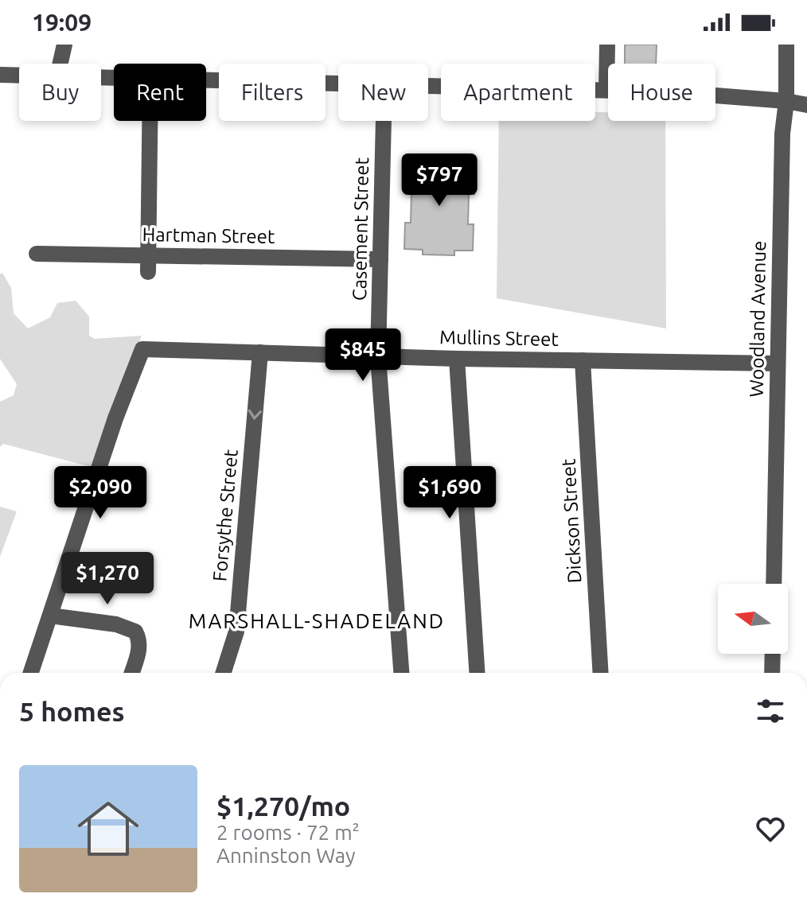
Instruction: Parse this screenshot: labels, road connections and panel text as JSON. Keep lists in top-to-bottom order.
{
  "streets": {
    "street": [
      "Casement Street",
      "Hartman Street",
      "Woodland Avenue",
      "Mullins Street",
      "Forsythe Street",
      "Dickson Street"
    ]
  },
  "crossings": [
    ["Casement Street", "Hartman Street"],
    ["Casement Street", "Mullins Street"],
    ["Woodland Avenue", "Mullins Street"],
    ["Mullins Street", "Forsythe Street"],
    ["Mullins Street", "Dickson Street"]
  ],
  "one_way": ["Forsythe Street"],
  "districts": ["MARSHALL-SHADELAND"],
  "north": "left",
  "page": {
    "status": "19:09",
    "chip": [
      "Buy",
      "Rent",
      "Filters",
      "New",
      "Apartment",
      "House"
    ],
    "price": [
      "$797",
      "$845",
      "$2,090",
      "$1,690",
      "$1,270"
    ],
    "heading": "5 homes",
    "list": [
      {
        "name": "$1,270/mo",
        "note": "2 rooms · 72 m² · Anninston Way"
      }
    ]
  }
}
